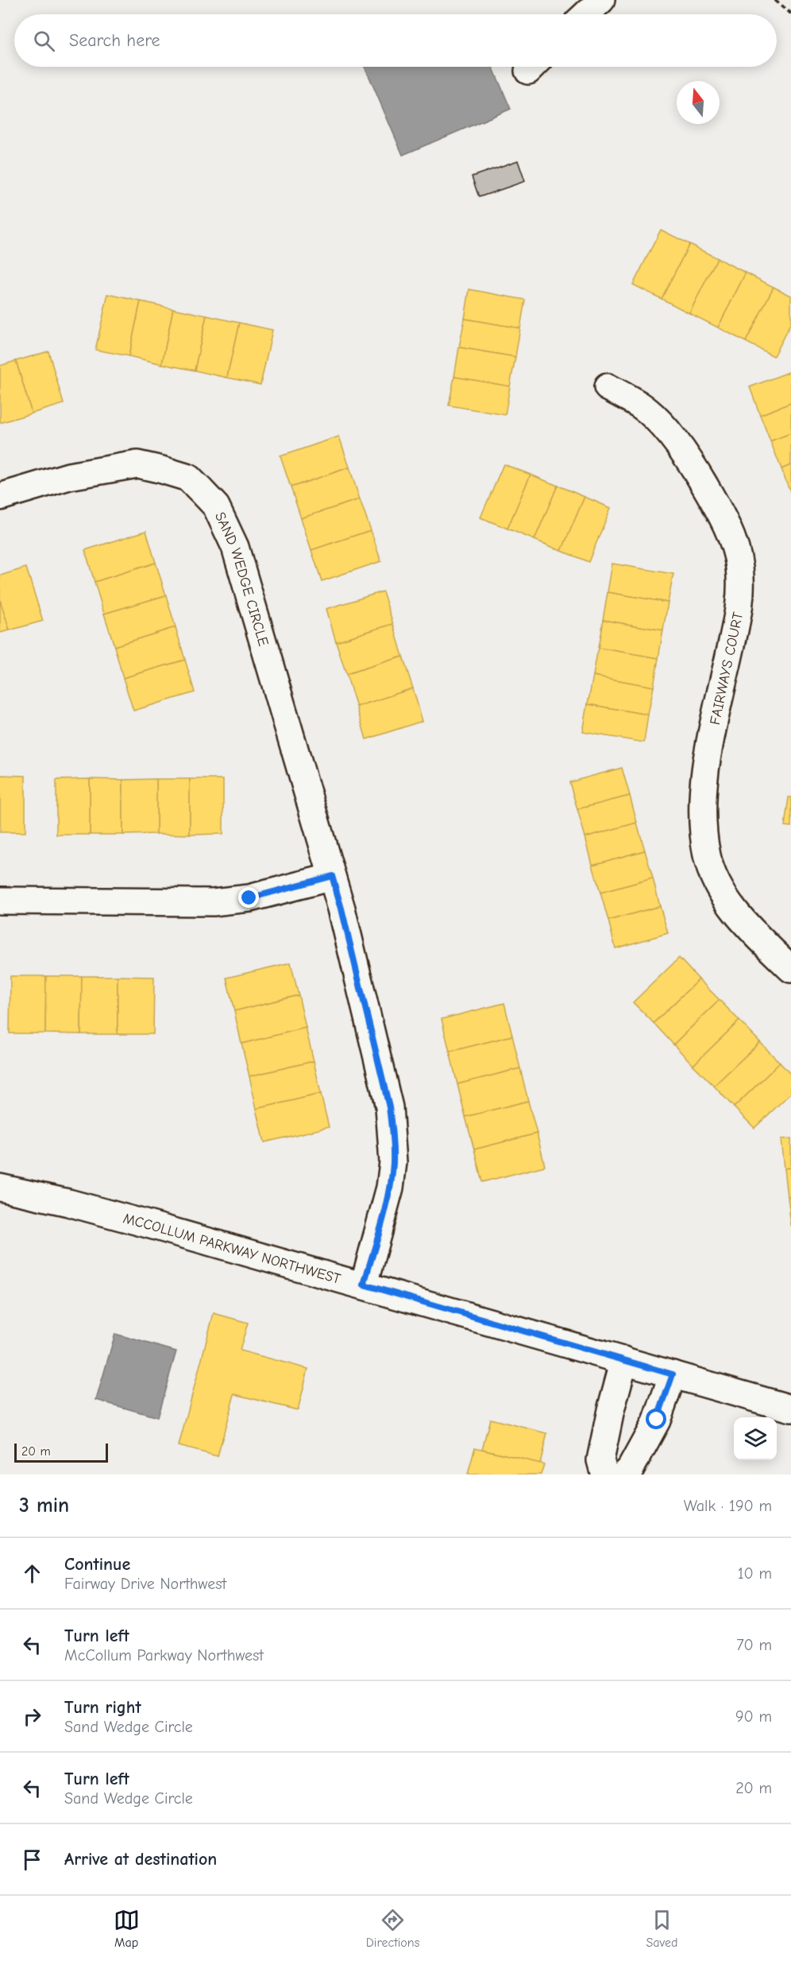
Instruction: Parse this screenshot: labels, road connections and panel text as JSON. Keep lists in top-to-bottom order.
{
  "streets": {
    "street": ["SAND WEDGE CIRCLE", "FAIRWAYS COURT", "MCCOLLUM PARKWAY NORTHWEST"]
  },
  "crossings": [
    ["SAND WEDGE CIRCLE", "MCCOLLUM PARKWAY NORTHWEST"]
  ],
  "scale_bar": "20 m",
  "north": "top",
  "page": {
    "search": "Search here",
    "scale": "20 m",
    "heading": ["3 min", "Walk · 190 m"],
    "list": [
      ["Continue", "Fairway Drive Northwest", "10 m"],
      ["Turn left", "McCollum Parkway Northwest", "70 m"],
      ["Turn right", "Sand Wedge Circle", "90 m"],
      ["Turn left", "Sand Wedge Circle", "20 m"],
      "Arrive at destination"
    ],
    "nav": ["Map", "Directions", "Saved"]
  }
}
